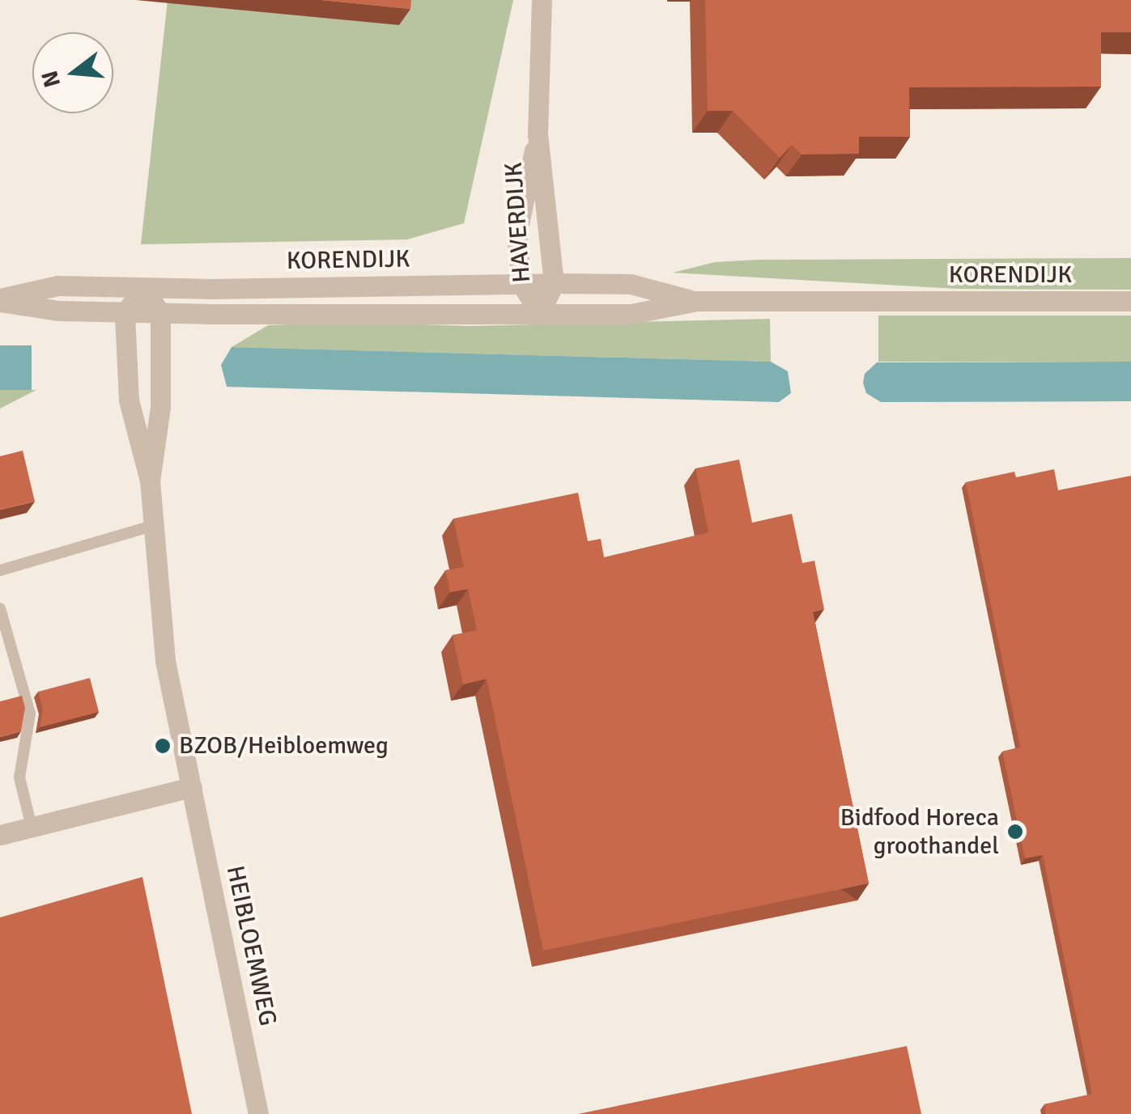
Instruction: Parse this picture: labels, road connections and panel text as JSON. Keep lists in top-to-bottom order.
{
  "streets": {
    "street": ["HAVERDIJK", "KORENDIJK", "HEIBLOEMWEG"]
  },
  "crossings": [
    ["HAVERDIJK", "KORENDIJK"],
    ["KORENDIJK", "HEIBLOEMWEG"]
  ],
  "places": ["BZOB/Heibloemweg", "Bidfood Horeca groothandel"],
  "north": "left"
}
